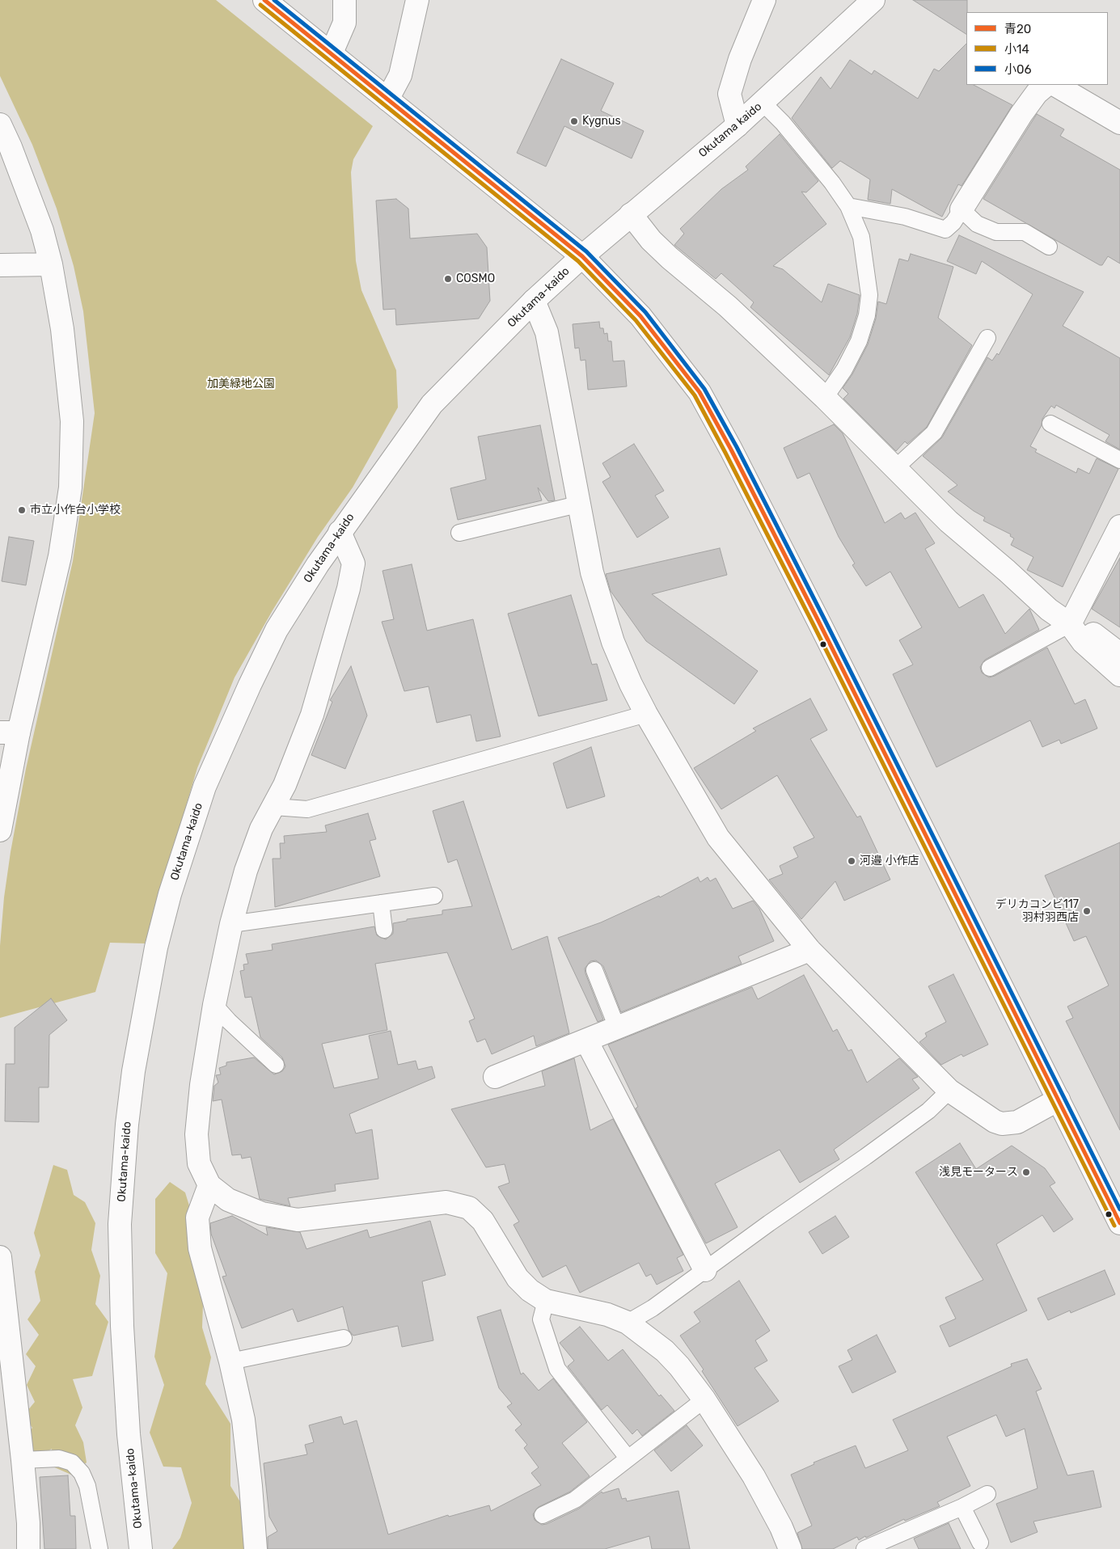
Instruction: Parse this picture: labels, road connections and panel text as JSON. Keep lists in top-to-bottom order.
{
  "streets": {
    "street": ["Okutama kaido", "Okutama-kaido"]
  },
  "crossings": [
    ["Okutama kaido", "Okutama-kaido"]
  ],
  "parks": ["加美緑地公園"],
  "places": [
    "Kygnus",
    "COSMO",
    "市立小作台小学校",
    "河邉 小作店",
    "デリカコンビ117 羽村羽西店",
    "浅見モータース"
  ],
  "lines": ["transit line 青20", "transit line 小06", "transit line 小14"],
  "legend": ["青20", "小14", "小06"]
}
